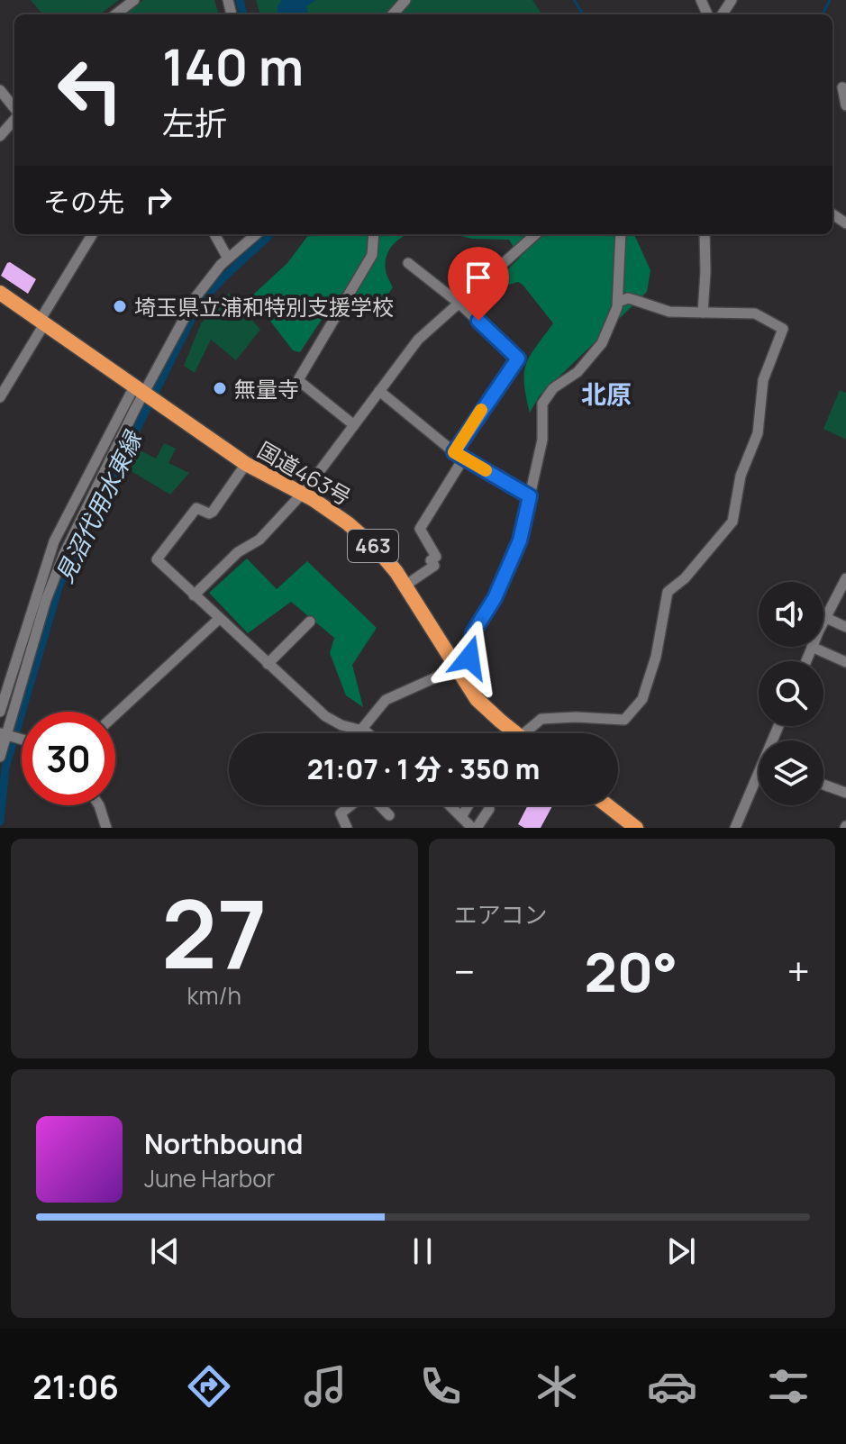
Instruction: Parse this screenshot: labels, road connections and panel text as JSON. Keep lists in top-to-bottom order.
{
  "streets": {
    "highway": ["国道463号", "463"]
  },
  "districts": ["北原"],
  "water": ["見沼代用水東縁"],
  "places": ["埼玉県立浦和特別支援学校", "無量寺"],
  "page": {
    "turn": ["140 m", "左折"],
    "then": "その先",
    "limit": "30",
    "trip": "21:07 · 1 分 · 350 m",
    "tile": [
      ["27", "km/h"],
      "エアコン"
    ],
    "heat": ["−", "20°", "+"],
    "song": ["Northbound", "June Harbor"],
    "tabs": "21:06"
  }
}
